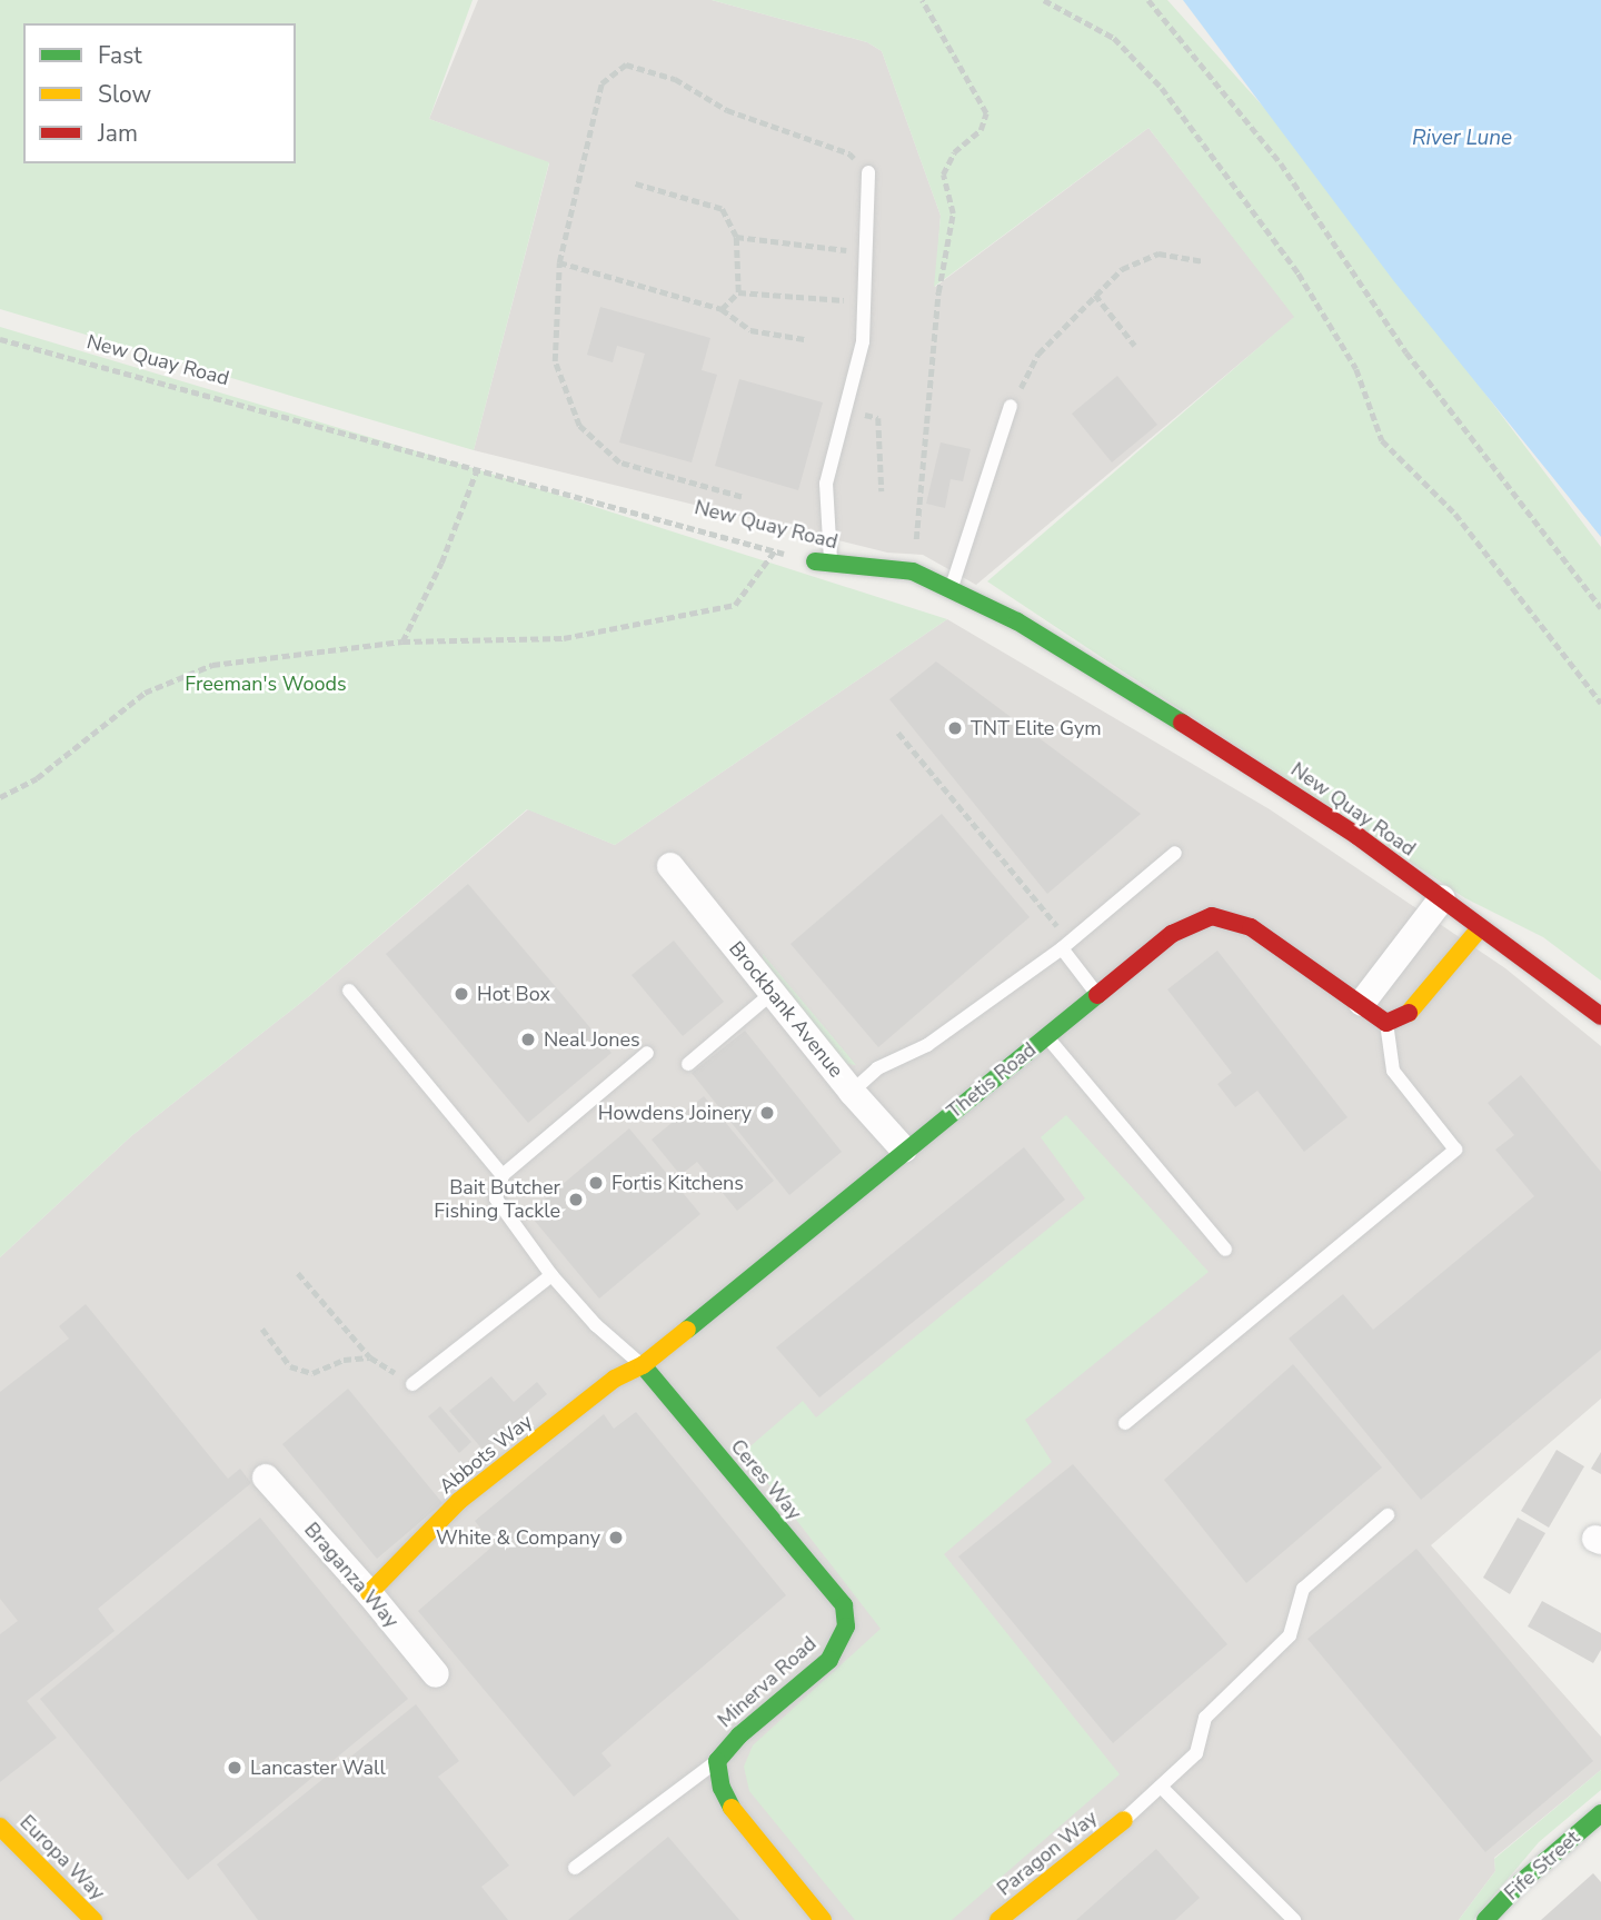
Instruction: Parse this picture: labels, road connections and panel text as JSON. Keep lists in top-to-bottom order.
{
  "streets": {
    "street": [
      "New Quay Road",
      "Brockbank Avenue",
      "Thetis Road",
      "Abbots Way",
      "Ceres Way",
      "Braganza Way",
      "Minerva Road",
      "Paragon Way",
      "Europa Way",
      "Fife Street"
    ]
  },
  "crossings": [
    ["Brockbank Avenue", "Thetis Road"],
    ["Thetis Road", "Abbots Way"],
    ["Thetis Road", "Ceres Way"],
    ["Abbots Way", "Ceres Way"],
    ["Abbots Way", "Braganza Way"],
    ["Ceres Way", "Minerva Road"]
  ],
  "water": ["River Lune"],
  "parks": ["Freeman's Woods"],
  "places": [
    "TNT Elite Gym",
    "Hot Box",
    "Neal Jones",
    "Howdens Joinery",
    "Fortis Kitchens",
    "Bait Butcher Fishing Tackle",
    "White & Company",
    "Lancaster Wall"
  ],
  "legend": ["Fast", "Slow", "Jam"]
}
